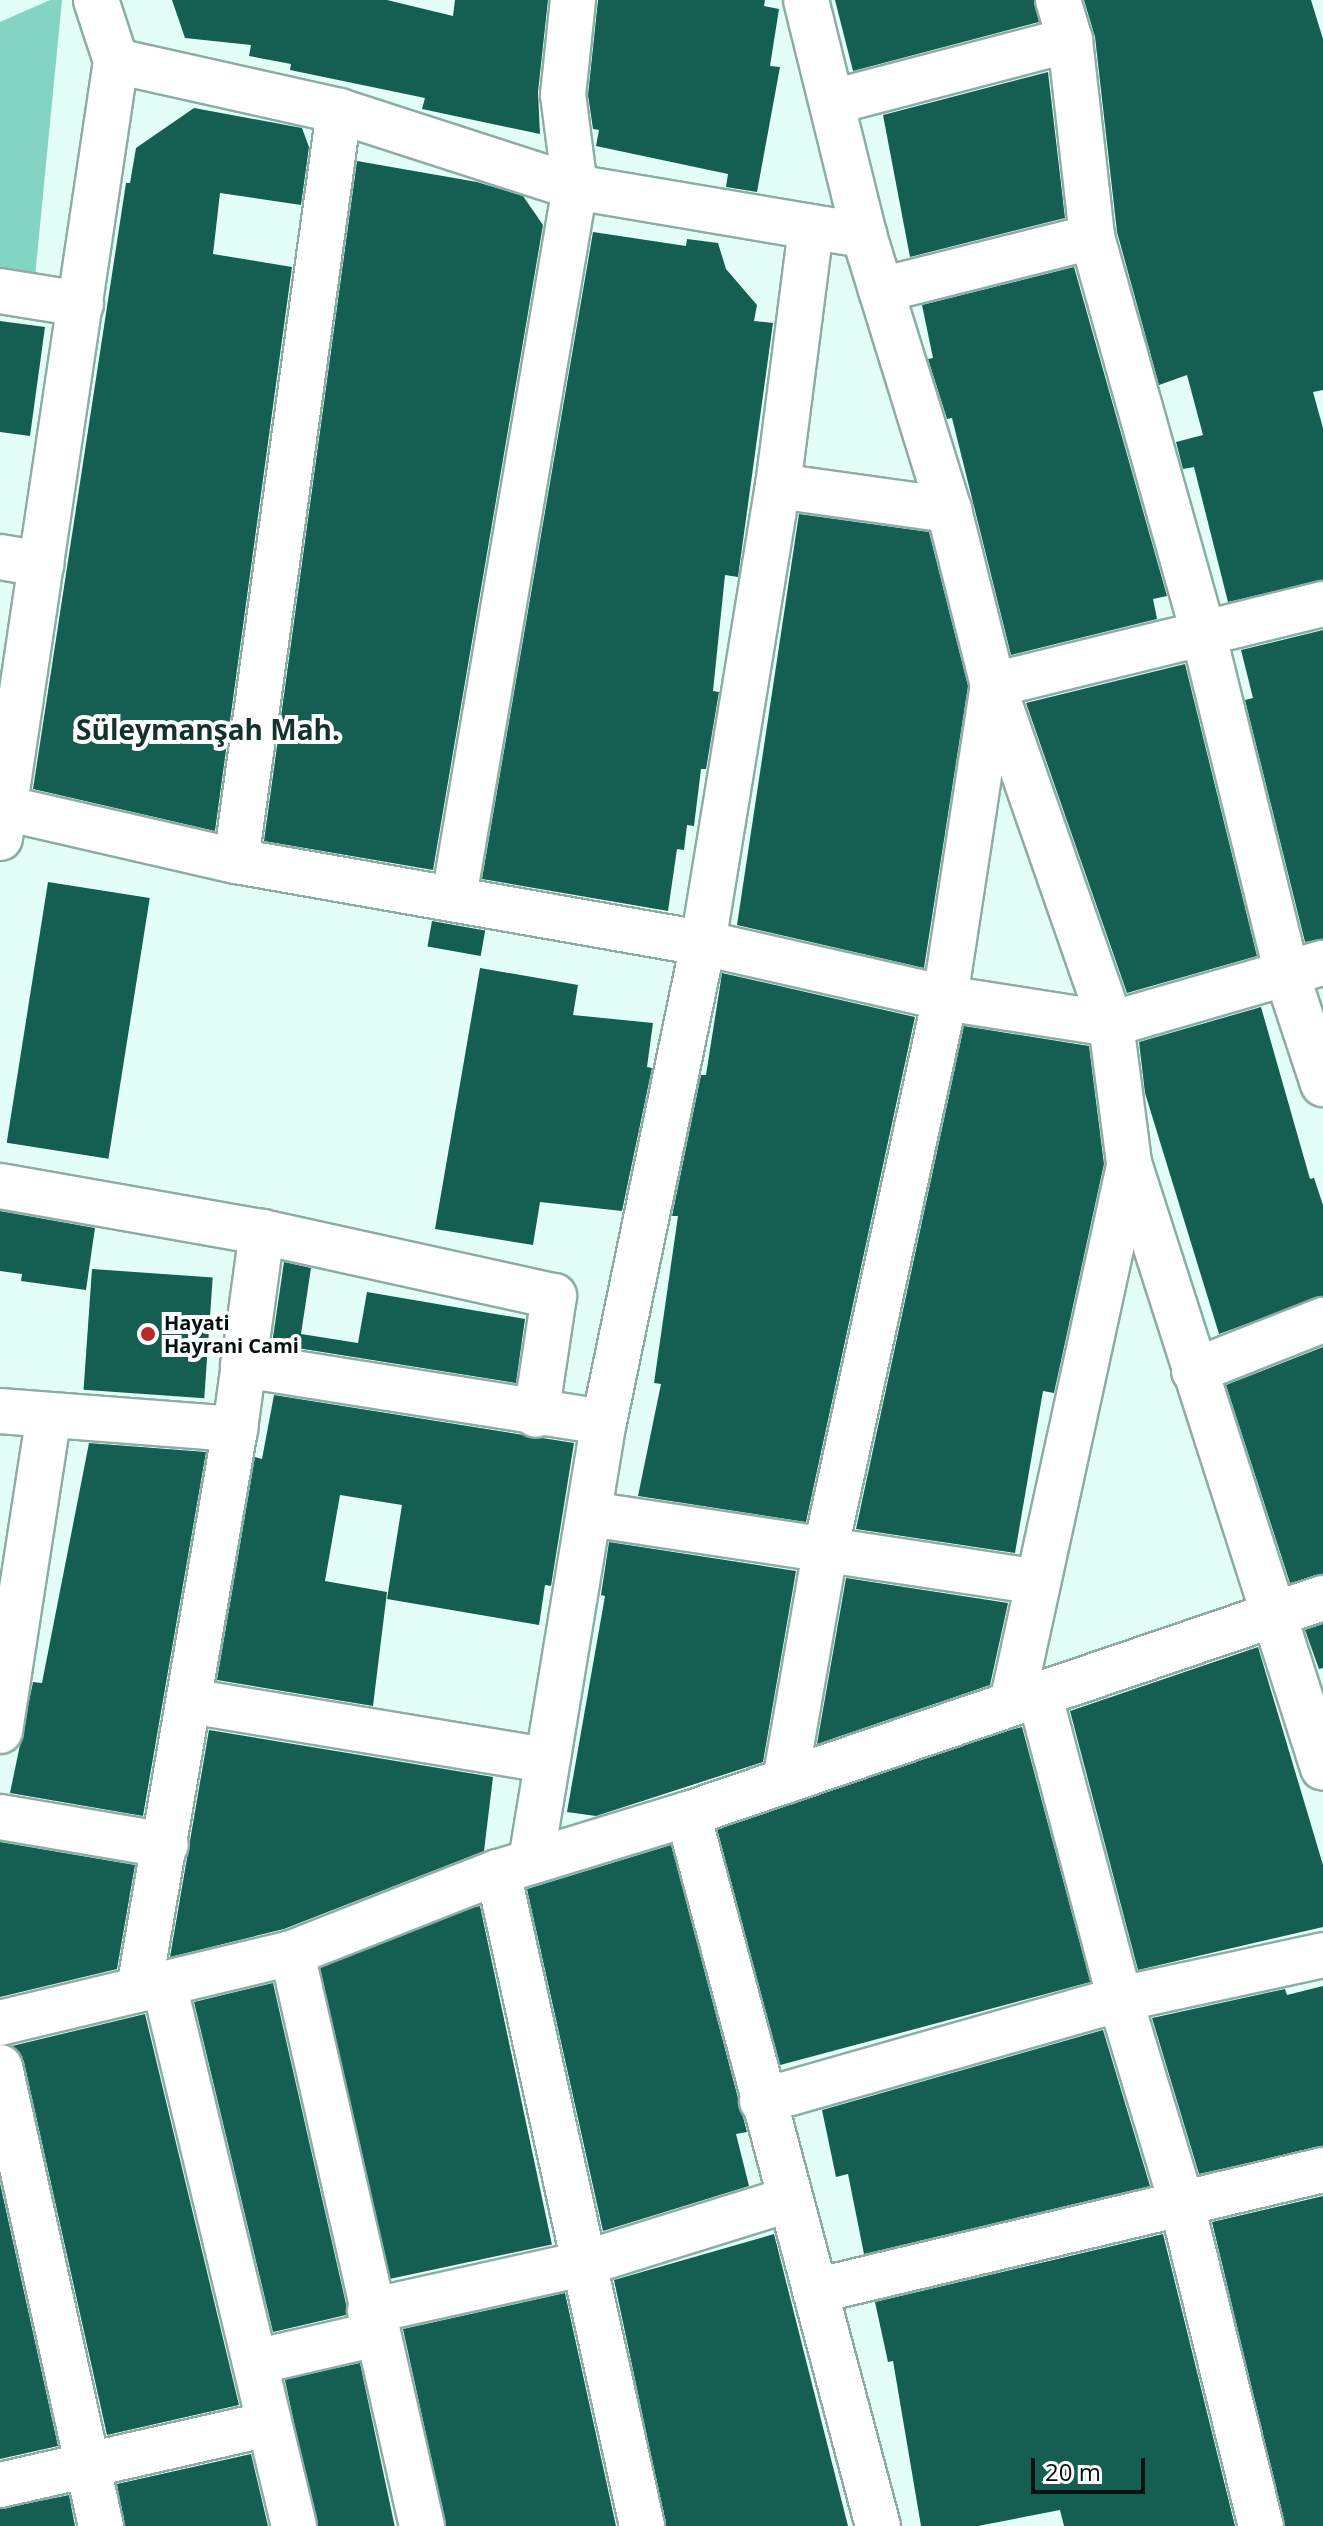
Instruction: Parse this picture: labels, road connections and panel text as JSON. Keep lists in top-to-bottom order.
{
  "districts": ["Süleymanşah Mah."],
  "places": ["Hayati Hayrani Cami"],
  "scale_bar": "20 m"
}
